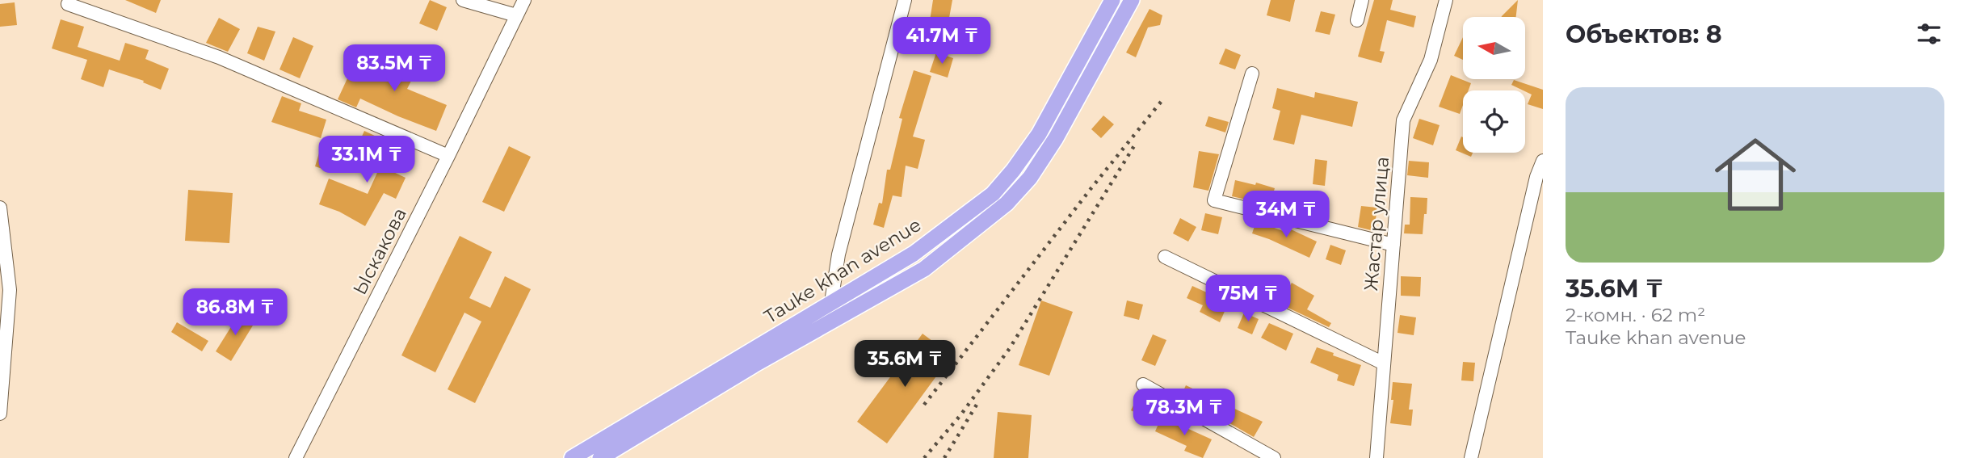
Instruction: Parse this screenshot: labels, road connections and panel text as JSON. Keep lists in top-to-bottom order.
{
  "streets": {
    "main road": ["Tauke khan avenue"],
    "street": ["Жастар улица", "Ыскакова"]
  },
  "north": "left",
  "page": {
    "heading": "Объектов: 8",
    "price": [
      "41.7M ₸",
      "83.5M ₸",
      "33.1M ₸",
      "34M ₸",
      "75M ₸",
      "86.8M ₸",
      "35.6M ₸",
      "78.3M ₸"
    ],
    "list": [
      {
        "name": "35.6M ₸",
        "note": "2-комн. · 62 m² · Tauke khan avenue"
      }
    ]
  }
}
